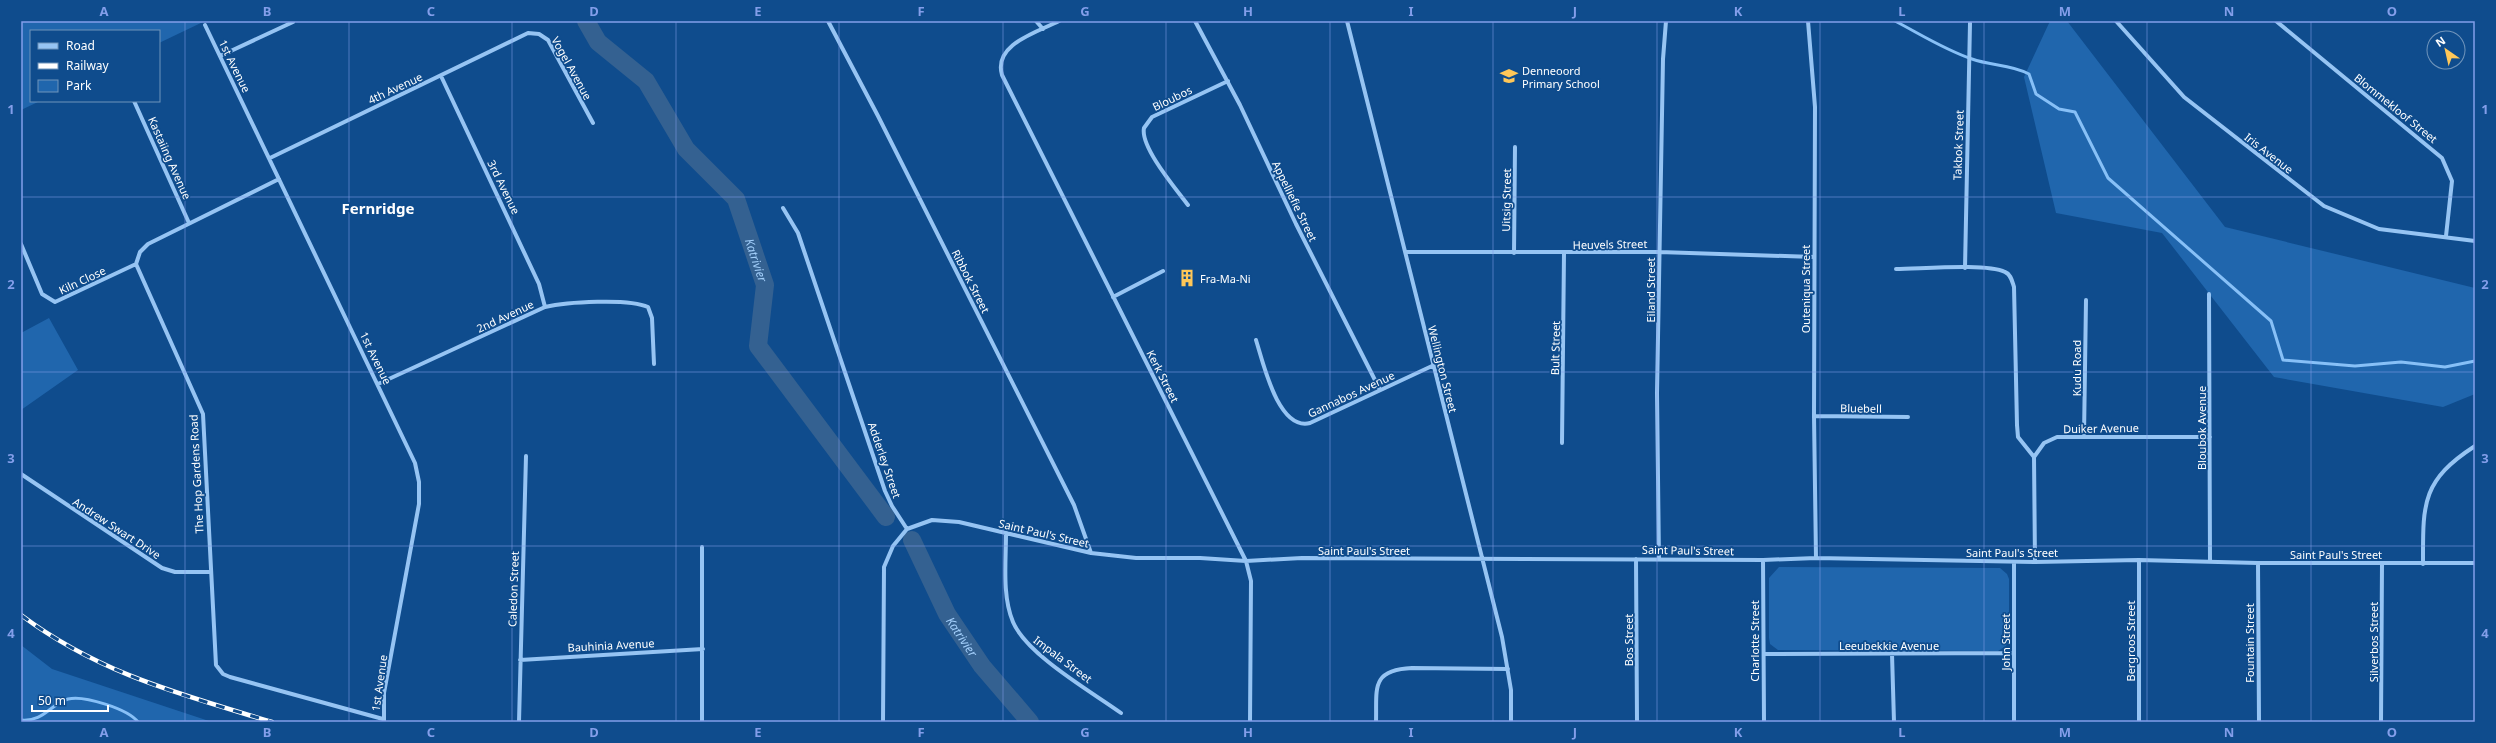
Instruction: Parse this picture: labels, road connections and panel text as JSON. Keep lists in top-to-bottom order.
{
  "streets": {
    "street": [
      "1st Avenue",
      "Vogel Avenue",
      "4th Avenue",
      "Bloubos",
      "Blommekloof Street",
      "Takbok Street",
      "Iris Avenue",
      "Kastaiing Avenue",
      "3rd Avenue",
      "Uitsig Street",
      "Appelliefie Street",
      "Heuvels Street",
      "Kiln Close",
      "Ribbok Street",
      "Outeniqua Street",
      "Eiland Street",
      "2nd Avenue",
      "Bult Street",
      "Kudu Road",
      "Wellington Street",
      "Kerk Street",
      "Gannabos Avenue",
      "Bluebell",
      "Duiker Avenue",
      "Bloubok Avenue",
      "Adderley Street",
      "The Hop Gardens Road",
      "Andrew Swart Drive",
      "Saint Paul's Street",
      "Caledon Street",
      "Bos Street",
      "Charlotte Street",
      "Bergroos Street",
      "John Street",
      "Silverbos Street",
      "Fountain Street",
      "Bauhinia Avenue",
      "Leeubekkie Avenue",
      "Impala Street"
    ]
  },
  "crossings": [
    ["1st Avenue", "4th Avenue"],
    ["1st Avenue", "2nd Avenue"],
    ["1st Avenue", "The Hop Gardens Road"],
    ["Vogel Avenue", "4th Avenue"],
    ["4th Avenue", "3rd Avenue"],
    ["Bloubos", "Appelliefie Street"],
    ["Blommekloof Street", "Iris Avenue"],
    ["3rd Avenue", "2nd Avenue"],
    ["Uitsig Street", "Heuvels Street"],
    ["Appelliefie Street", "Gannabos Avenue"],
    ["Heuvels Street", "Outeniqua Street"],
    ["Heuvels Street", "Eiland Street"],
    ["Heuvels Street", "Bult Street"],
    ["Heuvels Street", "Wellington Street"],
    ["Kiln Close", "The Hop Gardens Road"],
    ["Ribbok Street", "Saint Paul's Street"],
    ["Outeniqua Street", "Bluebell"],
    ["Outeniqua Street", "Saint Paul's Street"],
    ["Eiland Street", "Saint Paul's Street"],
    ["Kudu Road", "Duiker Avenue"],
    ["Wellington Street", "Gannabos Avenue"],
    ["Wellington Street", "Saint Paul's Street"],
    ["Kerk Street", "Saint Paul's Street"],
    ["Duiker Avenue", "Bloubok Avenue"],
    ["Bloubok Avenue", "Saint Paul's Street"],
    ["Adderley Street", "Saint Paul's Street"],
    ["The Hop Gardens Road", "Andrew Swart Drive"],
    ["Saint Paul's Street", "Bos Street"],
    ["Saint Paul's Street", "Charlotte Street"],
    ["Saint Paul's Street", "Bergroos Street"],
    ["Saint Paul's Street", "John Street"],
    ["Saint Paul's Street", "Silverbos Street"],
    ["Saint Paul's Street", "Fountain Street"],
    ["Saint Paul's Street", "Impala Street"],
    ["Caledon Street", "Bauhinia Avenue"],
    ["Charlotte Street", "Leeubekkie Avenue"],
    ["John Street", "Leeubekkie Avenue"]
  ],
  "districts": ["Fernridge"],
  "water": ["Katrivier"],
  "places": {
    "school or university": ["Denneoord Primary School"],
    "building": ["Fra-Ma-Ni"]
  },
  "legend": ["Road", "Railway", "Park"],
  "scale_bar": "50 m",
  "north": "top left",
  "grid": {
    "columns": [
      "A",
      "B",
      "C",
      "D",
      "E",
      "F",
      "G",
      "H",
      "I",
      "J",
      "K",
      "L",
      "M",
      "N",
      "O"
    ],
    "rows": [
      "1",
      "2",
      "3",
      "4"
    ]
  }
}
